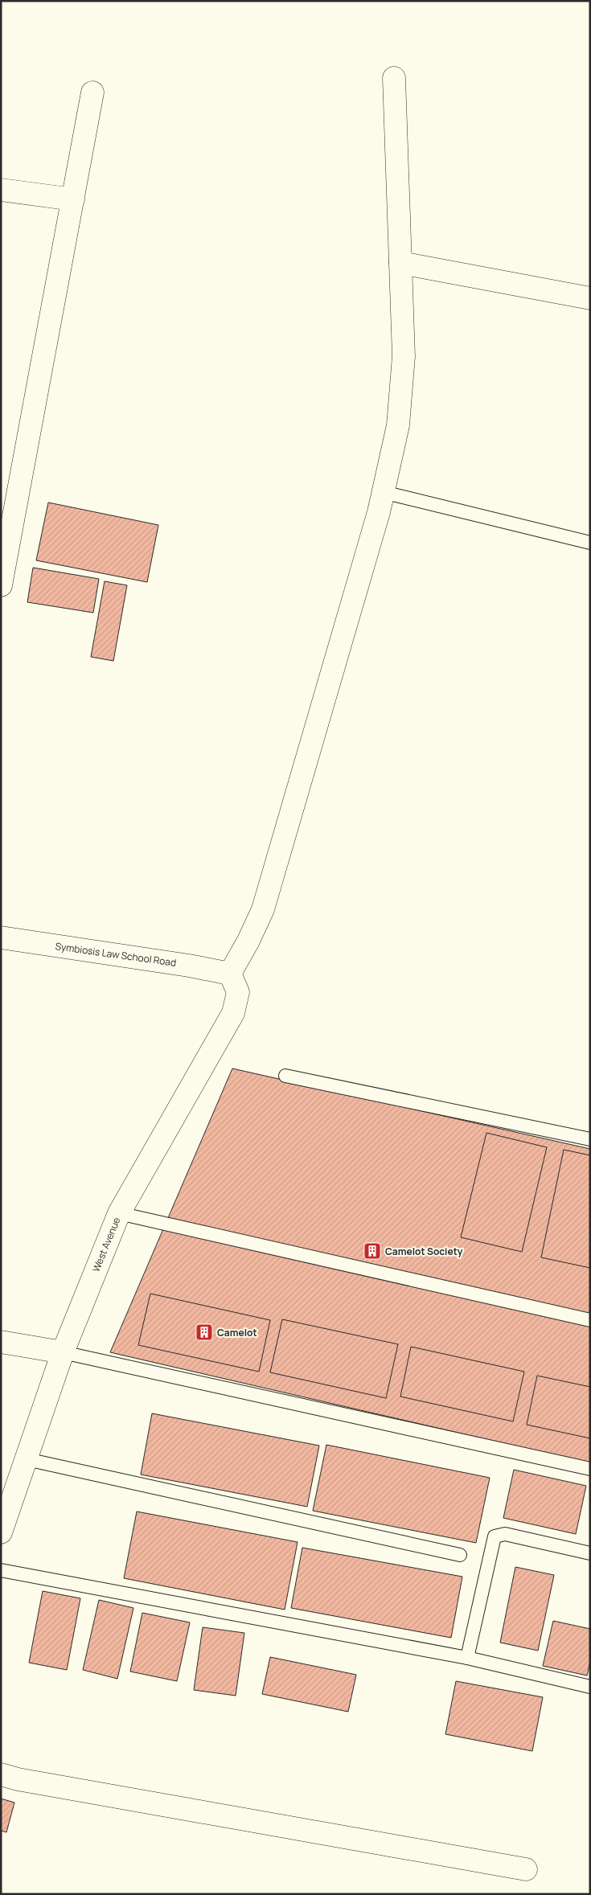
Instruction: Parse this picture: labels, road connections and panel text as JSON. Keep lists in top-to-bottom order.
{
  "streets": {
    "street": ["Symbiosis Law School Road", "West Avenue"]
  },
  "crossings": [
    ["Symbiosis Law School Road", "West Avenue"]
  ],
  "places": {
    "building": ["Camelot Society", "Camelot"]
  }
}
